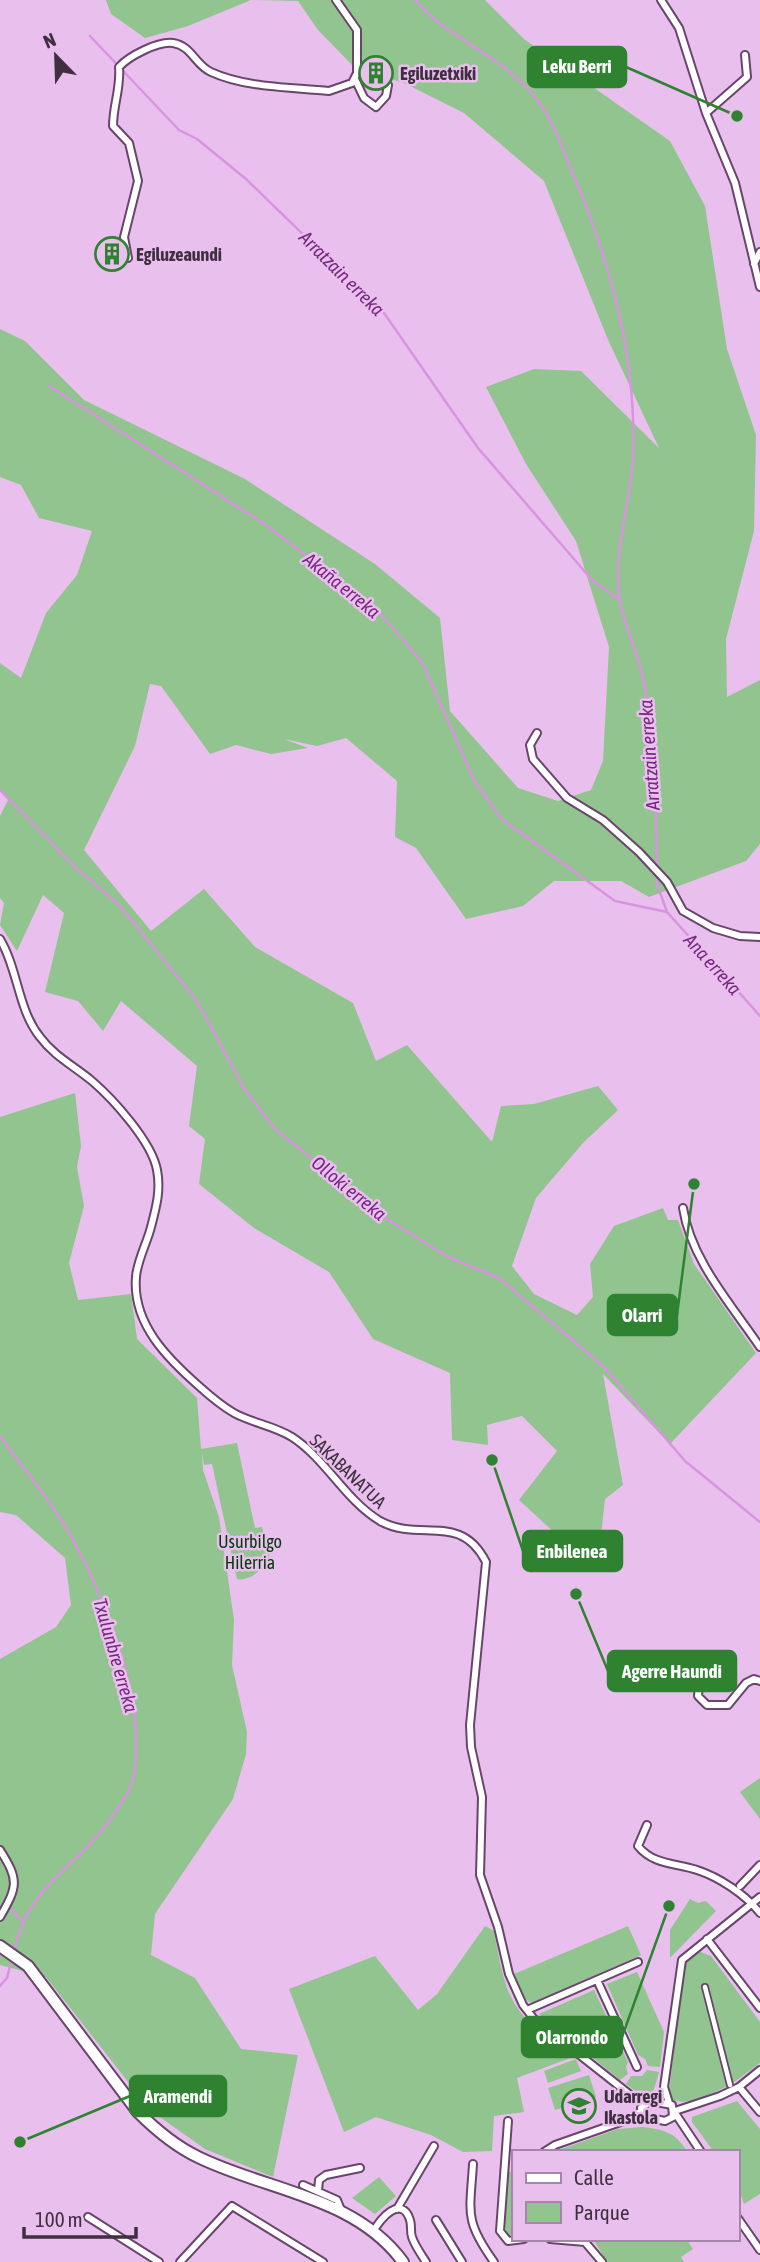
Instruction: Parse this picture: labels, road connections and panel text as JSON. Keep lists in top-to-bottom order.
{
  "streets": {
    "street": ["SAKABANATUA"]
  },
  "water": [
    "Arratzain erreka",
    "Akaña erreka",
    "Ana erreka",
    "Olloki erreka",
    "Txulunbre erreka"
  ],
  "parks": ["Usurbilgo Hilerria"],
  "places": {
    "building": ["Egiluzetxiki", "Egiluzeaundi"],
    "other": [
      "Leku Berri",
      "Olarri",
      "Enbilenea",
      "Agerre Haundi",
      "Olarrondo",
      "Aramendi"
    ],
    "school or university": ["Udarregi Ikastola"]
  },
  "legend": ["Calle", "Parque"],
  "scale_bar": "100 m",
  "north": "top left"
}
